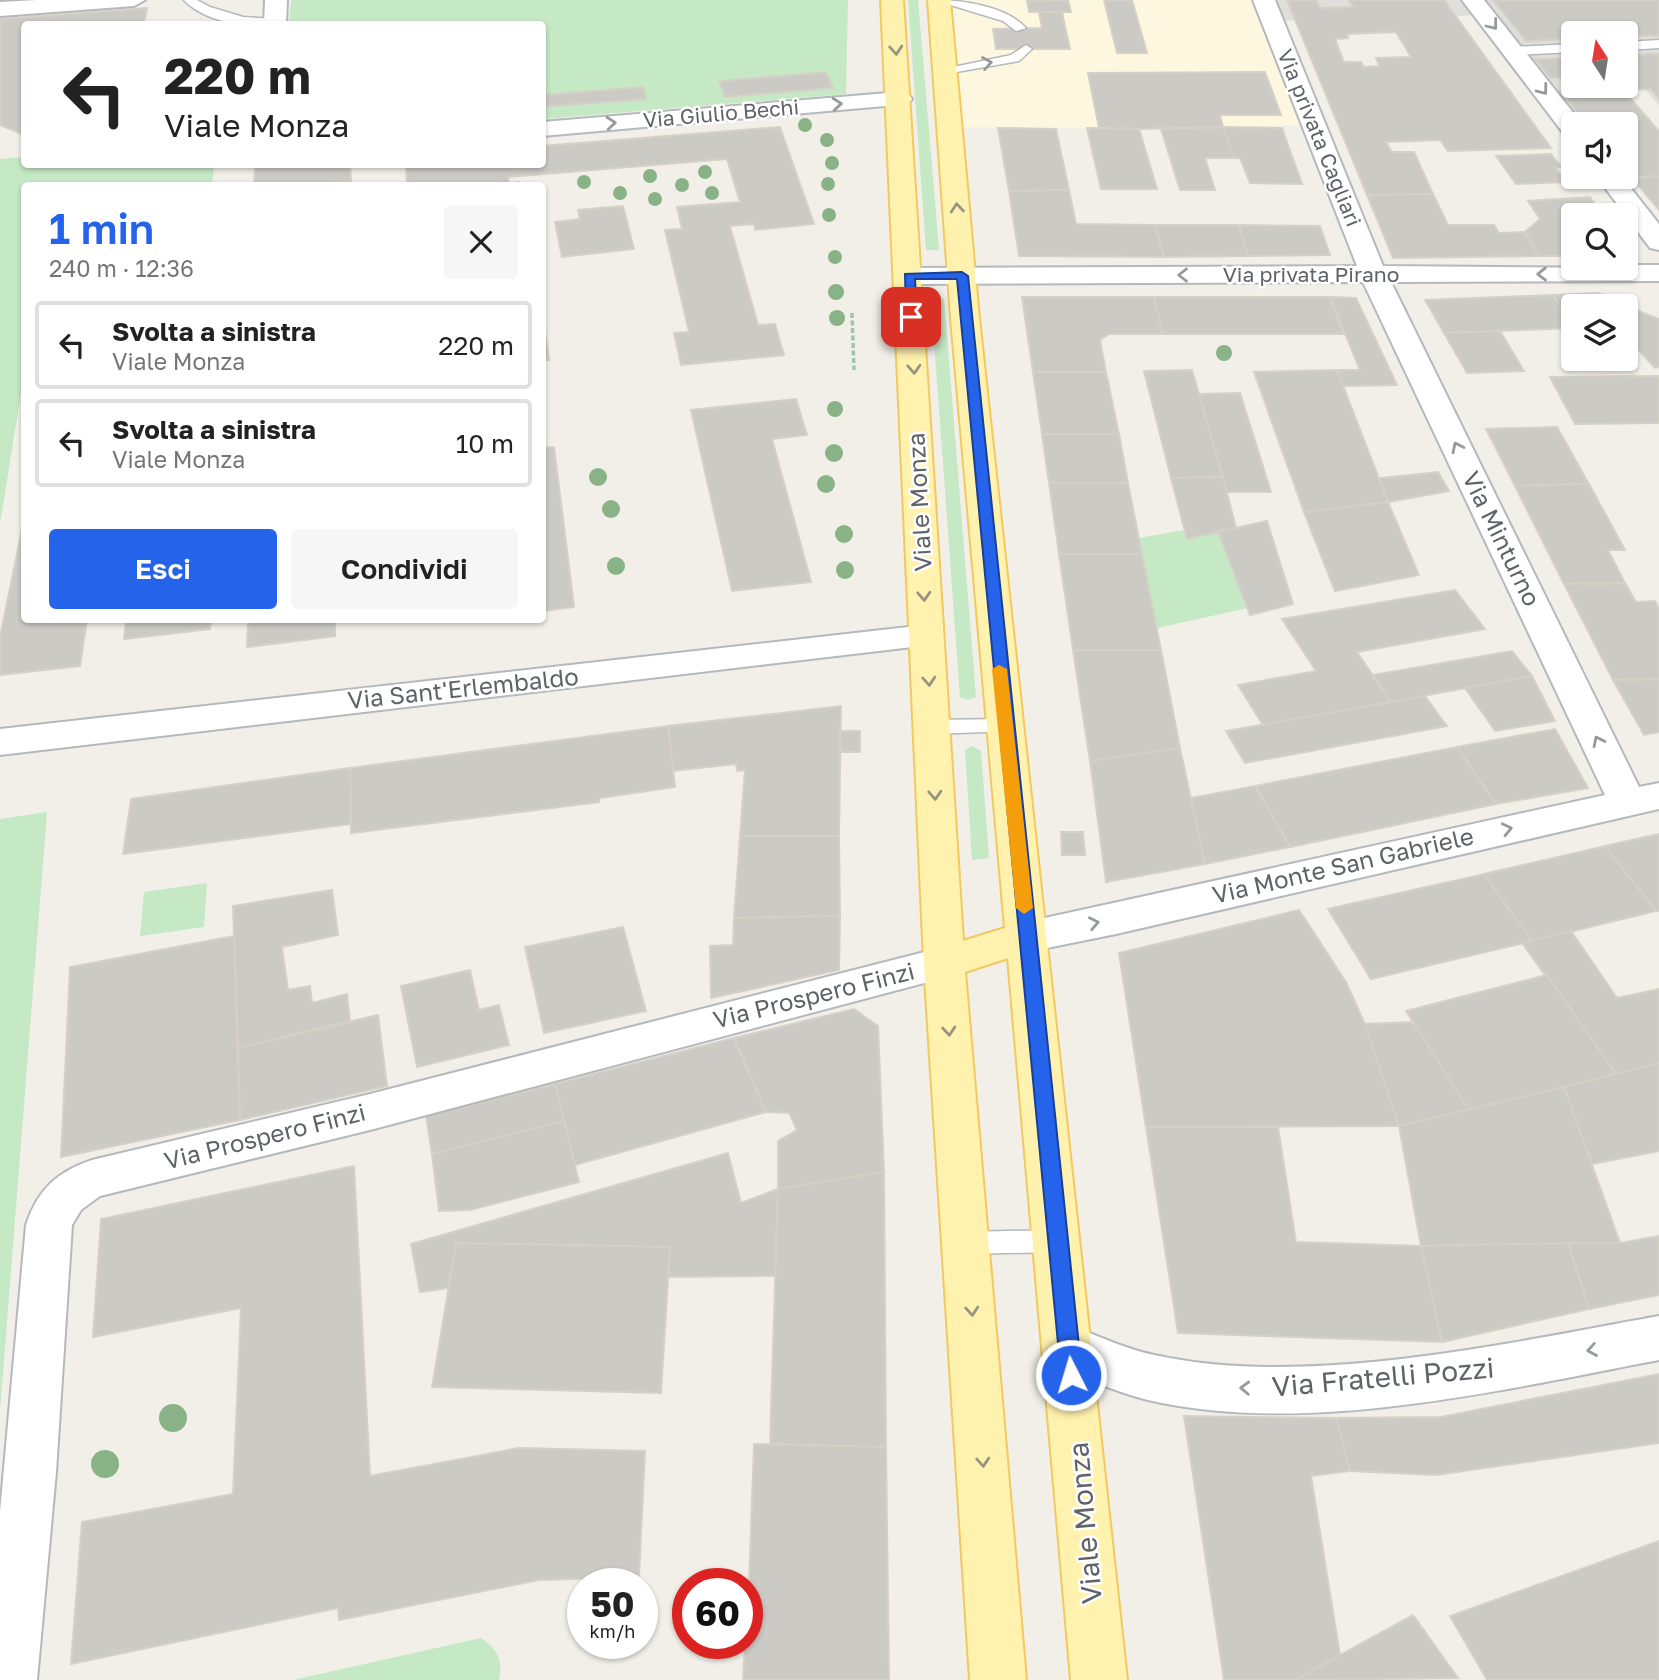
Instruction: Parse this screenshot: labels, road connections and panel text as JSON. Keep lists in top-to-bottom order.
{
  "streets": {
    "main road": ["Viale Monza"],
    "street": [
      "Via Giulio Bechi",
      "Via privata Cagliari",
      "Via privata Pirano",
      "Via Minturno",
      "Via Sant'Erlembaldo",
      "Via Monte San Gabriele",
      "Via Prospero Finzi",
      "Via Fratelli Pozzi"
    ]
  },
  "crossings": [
    ["Via Giulio Bechi", "Viale Monza"],
    ["Via privata Cagliari", "Via privata Pirano"],
    ["Via privata Cagliari", "Via Minturno"],
    ["Via privata Pirano", "Viale Monza"],
    ["Via privata Pirano", "Via Minturno"],
    ["Viale Monza", "Via Sant'Erlembaldo"],
    ["Viale Monza", "Via Monte San Gabriele"],
    ["Viale Monza", "Via Prospero Finzi"],
    ["Viale Monza", "Via Fratelli Pozzi"],
    ["Via Minturno", "Via Monte San Gabriele"]
  ],
  "one_way": [
    "Via Giulio Bechi",
    "Via privata Pirano",
    "Via Minturno",
    "Via Monte San Gabriele",
    "Via Fratelli Pozzi"
  ],
  "north": "top",
  "page": {
    "turn": ["220 m", "Viale Monza"],
    "heading": ["1 min", "240 m · 12:36"],
    "list": [
      {
        "name": "Svolta a sinistra",
        "note": "Viale Monza",
        "value": "220 m"
      },
      {
        "name": "Svolta a sinistra",
        "note": "Viale Monza",
        "value": "10 m"
      }
    ],
    "buttons": ["Esci", "Condividi"],
    "speed": "50 km/h",
    "limit": "60"
  }
}
